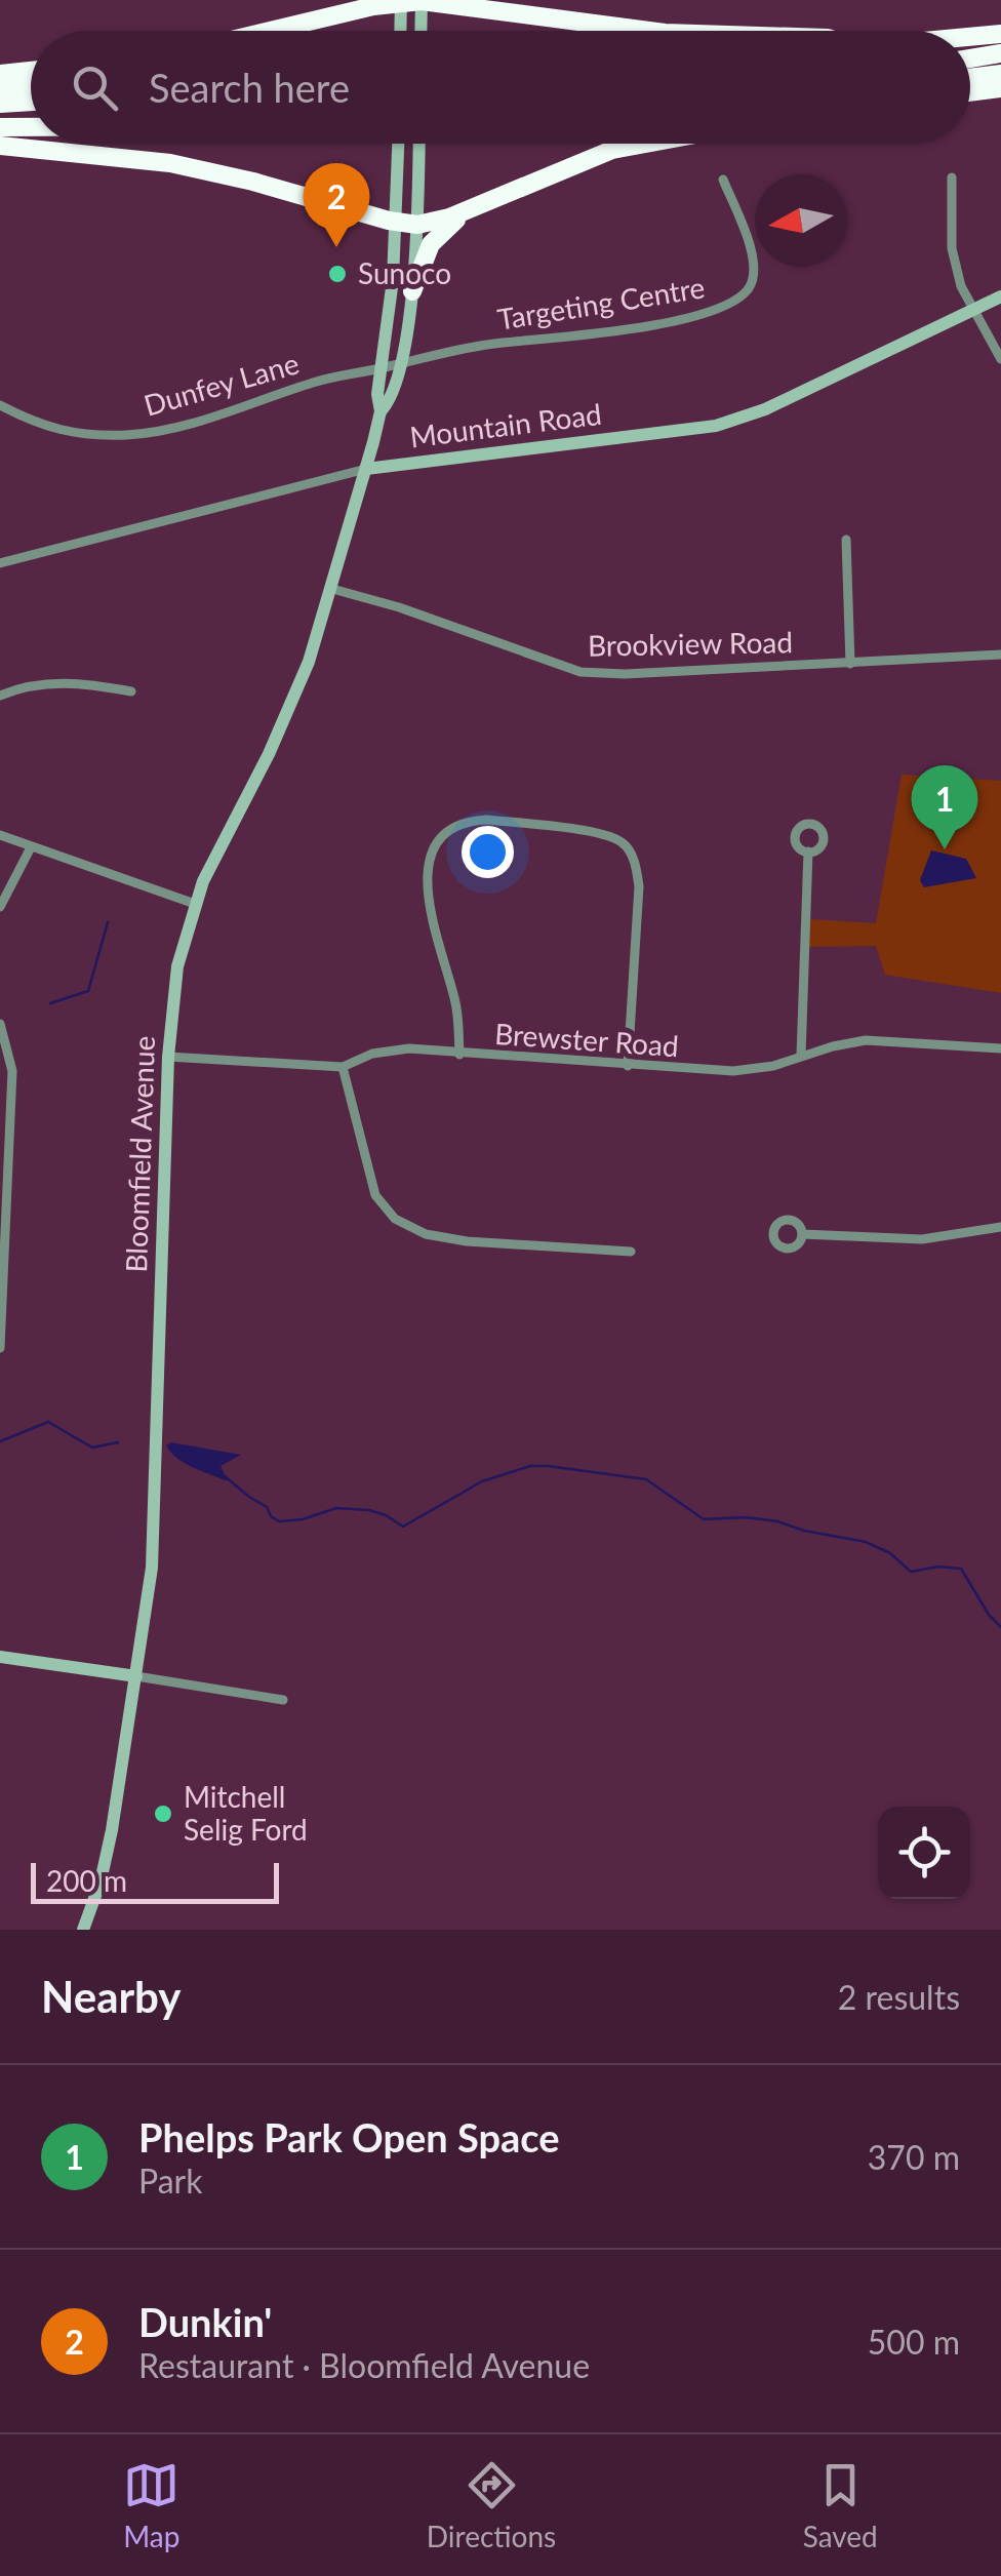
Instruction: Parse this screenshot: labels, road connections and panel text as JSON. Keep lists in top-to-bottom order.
{
  "streets": {
    "main road": ["Mountain Road", "Bloomfield Avenue"],
    "street": [
      "Targeting Centre",
      "Dunfey Lane",
      "Brookview Road",
      "Brewster Road"
    ]
  },
  "crossings": [
    ["Targeting Centre", "Dunfey Lane"],
    ["Targeting Centre", "Bloomfield Avenue"],
    ["Dunfey Lane", "Bloomfield Avenue"],
    ["Mountain Road", "Bloomfield Avenue"],
    ["Brookview Road", "Bloomfield Avenue"],
    ["Brewster Road", "Bloomfield Avenue"]
  ],
  "places": ["Sunoco", "Mitchell Selig Ford"],
  "scale_bar": "200 m",
  "north": "left",
  "page": {
    "search": "Search here",
    "pins": ["2", "1"],
    "scale": "200 m",
    "heading": ["Nearby", "2 results"],
    "list": [
      {
        "mark": "1",
        "name": "Phelps Park Open Space",
        "note": "Park",
        "value": "370 m"
      },
      {
        "mark": "2",
        "name": "Dunkin'",
        "note": "Restaurant · Bloomfield Avenue",
        "value": "500 m"
      }
    ],
    "nav": ["Map", "Directions", "Saved"]
  }
}
